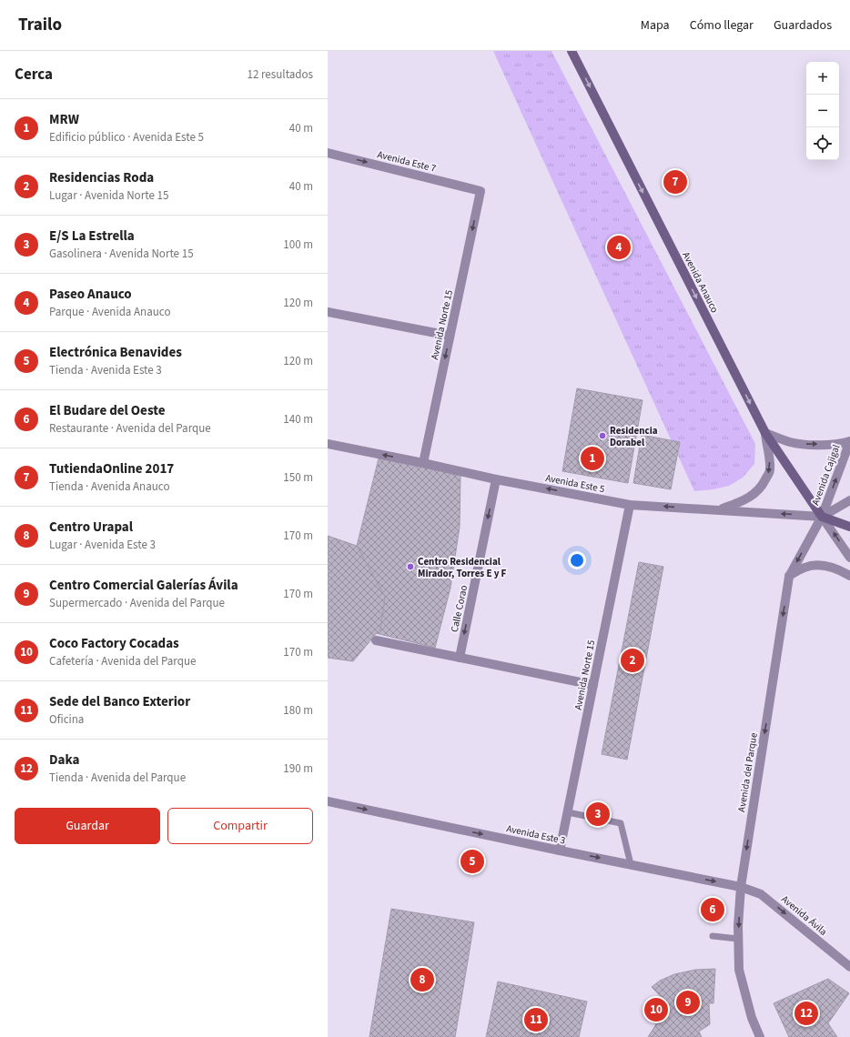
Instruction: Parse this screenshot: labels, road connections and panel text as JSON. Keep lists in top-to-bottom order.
{
  "streets": {
    "main road": ["Avenida Anauco"],
    "street": [
      "Avenida Este 7",
      "Avenida Norte 15",
      "Avenida Cajigal",
      "Avenida Este 5",
      "Calle Corao",
      "Avenida del Parque",
      "Avenida Este 3",
      "Avenida Ávila"
    ]
  },
  "crossings": [
    ["Avenida Este 7", "Avenida Norte 15"],
    ["Avenida Anauco", "Avenida Cajigal"],
    ["Avenida Anauco", "Avenida Este 5"],
    ["Avenida Anauco", "Avenida del Parque"],
    ["Avenida Norte 15", "Avenida Este 5"],
    ["Avenida Norte 15", "Avenida Este 3"],
    ["Avenida Cajigal", "Avenida Este 5"],
    ["Avenida Cajigal", "Avenida del Parque"],
    ["Avenida Este 5", "Calle Corao"],
    ["Avenida Este 5", "Avenida del Parque"],
    ["Avenida del Parque", "Avenida Este 3"],
    ["Avenida del Parque", "Avenida Ávila"],
    ["Avenida Este 3", "Avenida Ávila"]
  ],
  "one_way": [
    "Avenida Este 7",
    "Avenida Anauco",
    "Avenida Norte 15",
    "Avenida Cajigal",
    "Avenida Este 5",
    "Calle Corao",
    "Avenida del Parque",
    "Avenida Este 3",
    "Avenida Ávila"
  ],
  "places": ["Residencia Dorabel", "Centro Residencial Mirador, Torres E y F"],
  "page": {
    "header": "Trailo",
    "nav": ["Mapa", "Cómo llegar", "Guardados"],
    "heading": ["Cerca", "12 resultados"],
    "map_buttons": ["+", "−"],
    "list": [
      {
        "mark": "1",
        "name": "MRW",
        "note": "Edificio público · Avenida Este 5",
        "value": "40 m"
      },
      {
        "mark": "2",
        "name": "Residencias Roda",
        "note": "Lugar · Avenida Norte 15",
        "value": "40 m"
      },
      {
        "mark": "3",
        "name": "E/S La Estrella",
        "note": "Gasolinera · Avenida Norte 15",
        "value": "100 m"
      },
      {
        "mark": "4",
        "name": "Paseo Anauco",
        "note": "Parque · Avenida Anauco",
        "value": "120 m"
      },
      {
        "mark": "5",
        "name": "Electrónica Benavides",
        "note": "Tienda · Avenida Este 3",
        "value": "120 m"
      },
      {
        "mark": "6",
        "name": "El Budare del Oeste",
        "note": "Restaurante · Avenida del Parque",
        "value": "140 m"
      },
      {
        "mark": "7",
        "name": "TutiendaOnline 2017",
        "note": "Tienda · Avenida Anauco",
        "value": "150 m"
      },
      {
        "mark": "8",
        "name": "Centro Urapal",
        "note": "Lugar · Avenida Este 3",
        "value": "170 m"
      },
      {
        "mark": "9",
        "name": "Centro Comercial Galerías Ávila",
        "note": "Supermercado · Avenida del Parque",
        "value": "170 m"
      },
      {
        "mark": "10",
        "name": "Coco Factory Cocadas",
        "note": "Cafetería · Avenida del Parque",
        "value": "170 m"
      },
      {
        "mark": "11",
        "name": "Sede del Banco Exterior",
        "note": "Oficina",
        "value": "180 m"
      },
      {
        "mark": "12",
        "name": "Daka",
        "note": "Tienda · Avenida del Parque",
        "value": "190 m"
      }
    ],
    "pins": [
      "7",
      "4",
      "1",
      "2",
      "3",
      "5",
      "6",
      "8",
      "9",
      "10",
      "12",
      "11"
    ],
    "buttons": ["Guardar", "Compartir"]
  }
}
